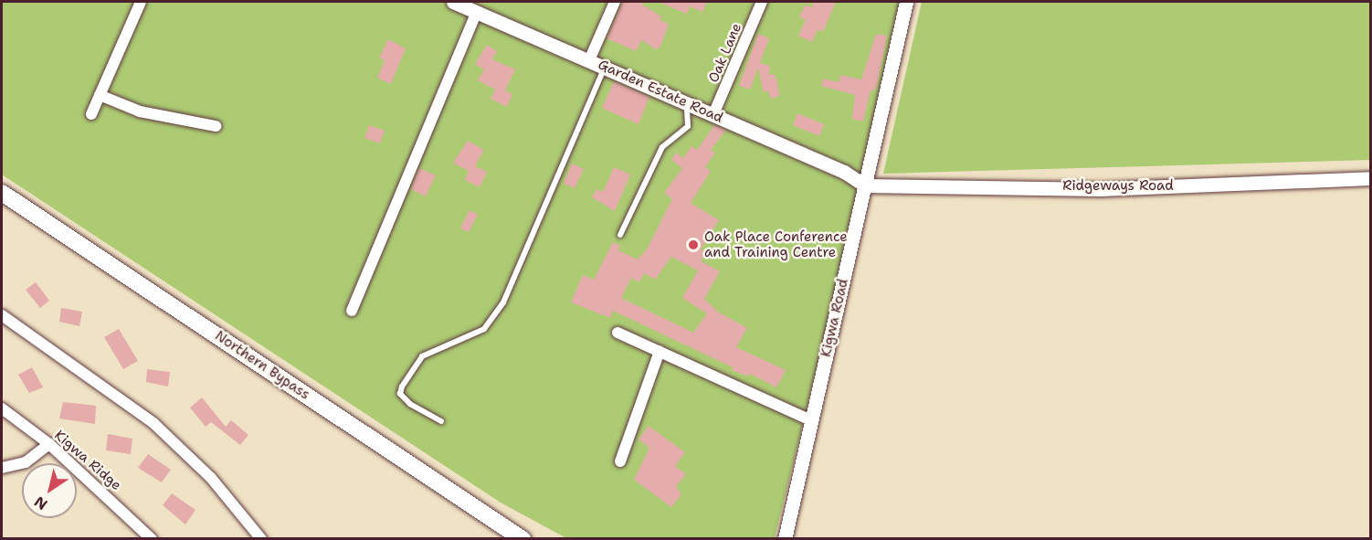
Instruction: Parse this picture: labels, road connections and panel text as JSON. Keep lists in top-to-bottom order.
{
  "streets": {
    "main road": ["Northern Bypass"],
    "street": [
      "Oak Lane",
      "Garden Estate Road",
      "Ridgeways Road",
      "Kigwa Road",
      "Kigwa Ridge"
    ]
  },
  "crossings": [
    ["Oak Lane", "Garden Estate Road"],
    ["Garden Estate Road", "Ridgeways Road"],
    ["Garden Estate Road", "Kigwa Road"],
    ["Ridgeways Road", "Kigwa Road"]
  ],
  "places": ["Oak Place Conference and Training Centre"],
  "north": "bottom left"
}
